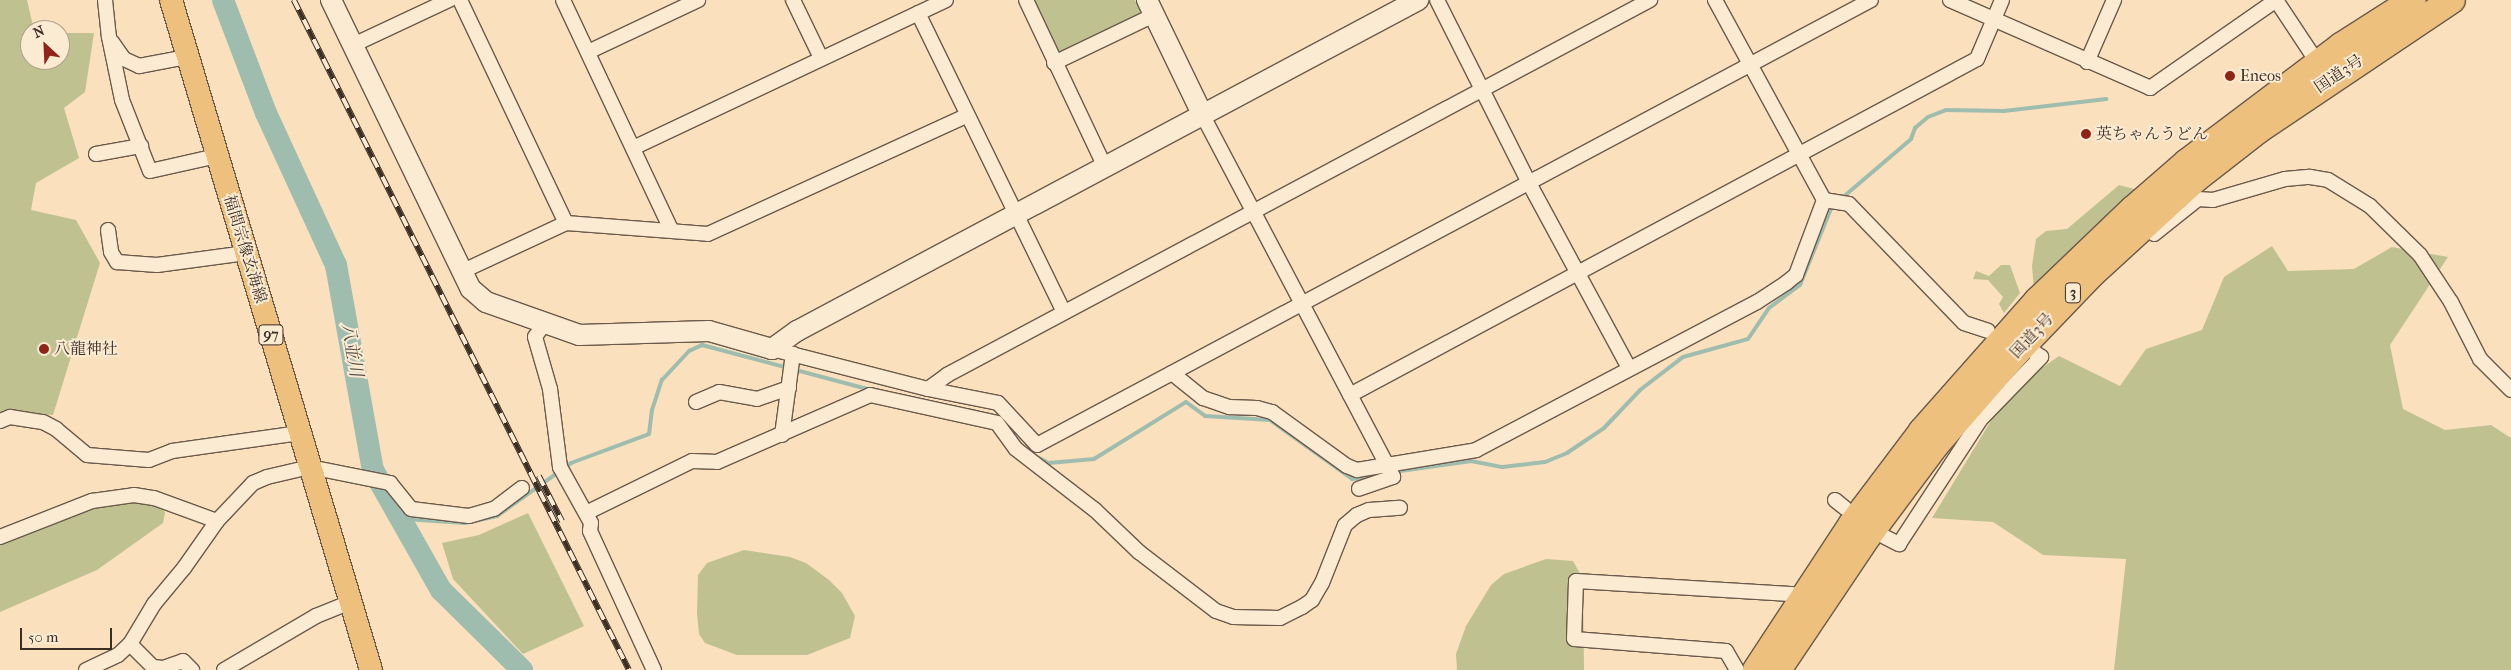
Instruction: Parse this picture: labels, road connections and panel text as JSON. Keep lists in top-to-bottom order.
{
  "streets": {
    "highway": ["国道3号", "3"],
    "main road": ["福間宗像玄海線", "97"]
  },
  "water": ["八並川"],
  "places": ["Eneos", "英ちゃんうどん", "八龍神社"],
  "scale_bar": "50 m",
  "north": "top left"
}
